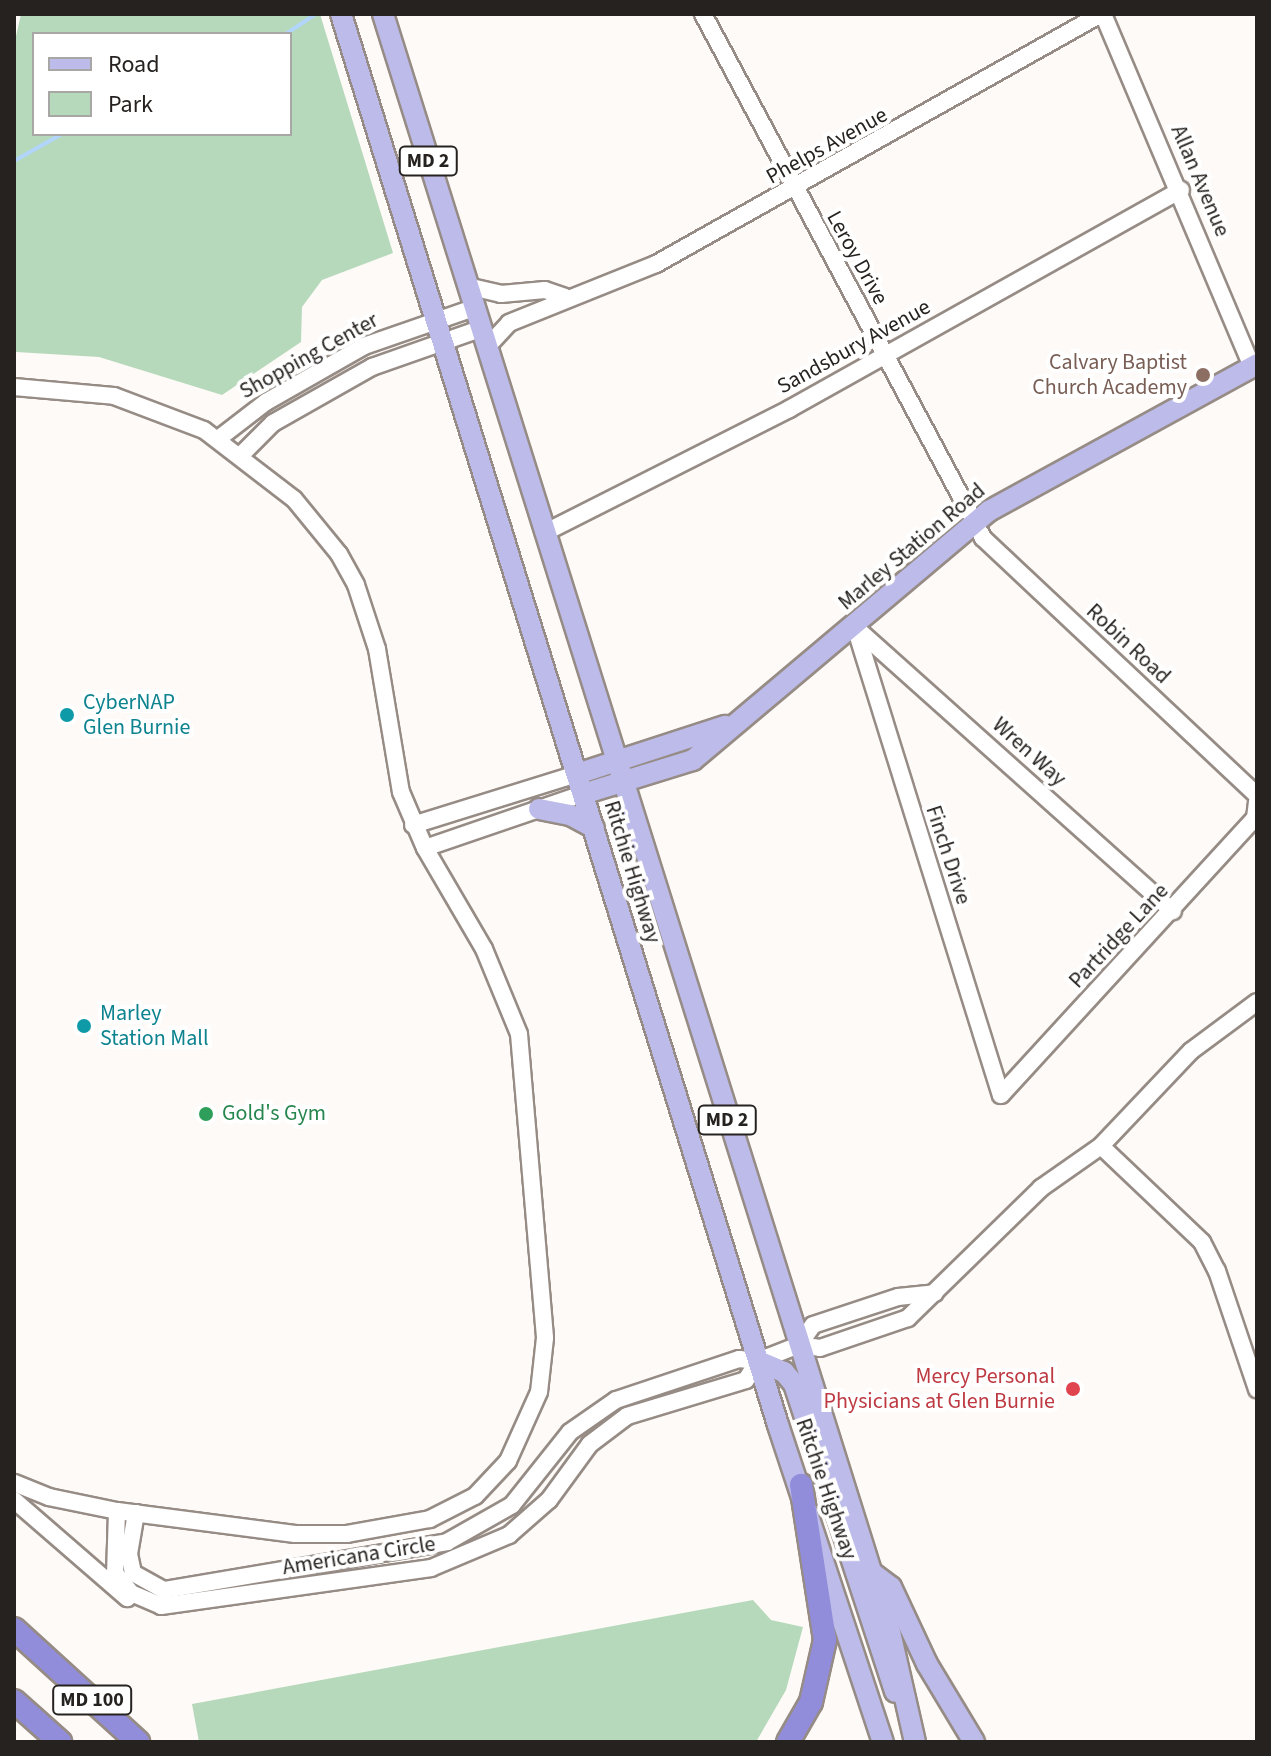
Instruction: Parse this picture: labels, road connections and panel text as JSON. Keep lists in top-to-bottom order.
{
  "streets": {
    "highway": ["MD 100"],
    "main road": ["MD 2", "Marley Station Road", "Ritchie Highway"],
    "street": [
      "Phelps Avenue",
      "Allan Avenue",
      "Leroy Drive",
      "Sandsbury Avenue",
      "Shopping Center",
      "Robin Road",
      "Wren Way",
      "Finch Drive",
      "Partridge Lane",
      "Americana Circle"
    ]
  },
  "crossings": [
    ["Phelps Avenue", "Allan Avenue"],
    ["Phelps Avenue", "Leroy Drive"],
    ["Phelps Avenue", "Shopping Center"],
    ["Phelps Avenue", "Ritchie Highway"],
    ["Allan Avenue", "Sandsbury Avenue"],
    ["Allan Avenue", "Marley Station Road"],
    ["Leroy Drive", "Sandsbury Avenue"],
    ["Leroy Drive", "Marley Station Road"],
    ["Leroy Drive", "Robin Road"],
    ["Sandsbury Avenue", "Ritchie Highway"],
    ["Shopping Center", "Ritchie Highway"],
    ["Marley Station Road", "Robin Road"],
    ["Marley Station Road", "Wren Way"],
    ["Marley Station Road", "Finch Drive"],
    ["Marley Station Road", "Ritchie Highway"],
    ["Robin Road", "Partridge Lane"],
    ["Wren Way", "Finch Drive"],
    ["Wren Way", "Partridge Lane"],
    ["Finch Drive", "Partridge Lane"],
    ["Ritchie Highway", "Americana Circle"]
  ],
  "places": [
    "Calvary Baptist Church Academy",
    "CyberNAP Glen Burnie",
    "Marley Station Mall",
    "Gold's Gym",
    "Mercy Personal Physicians at Glen Burnie"
  ],
  "legend": ["Road", "Park"]
}
